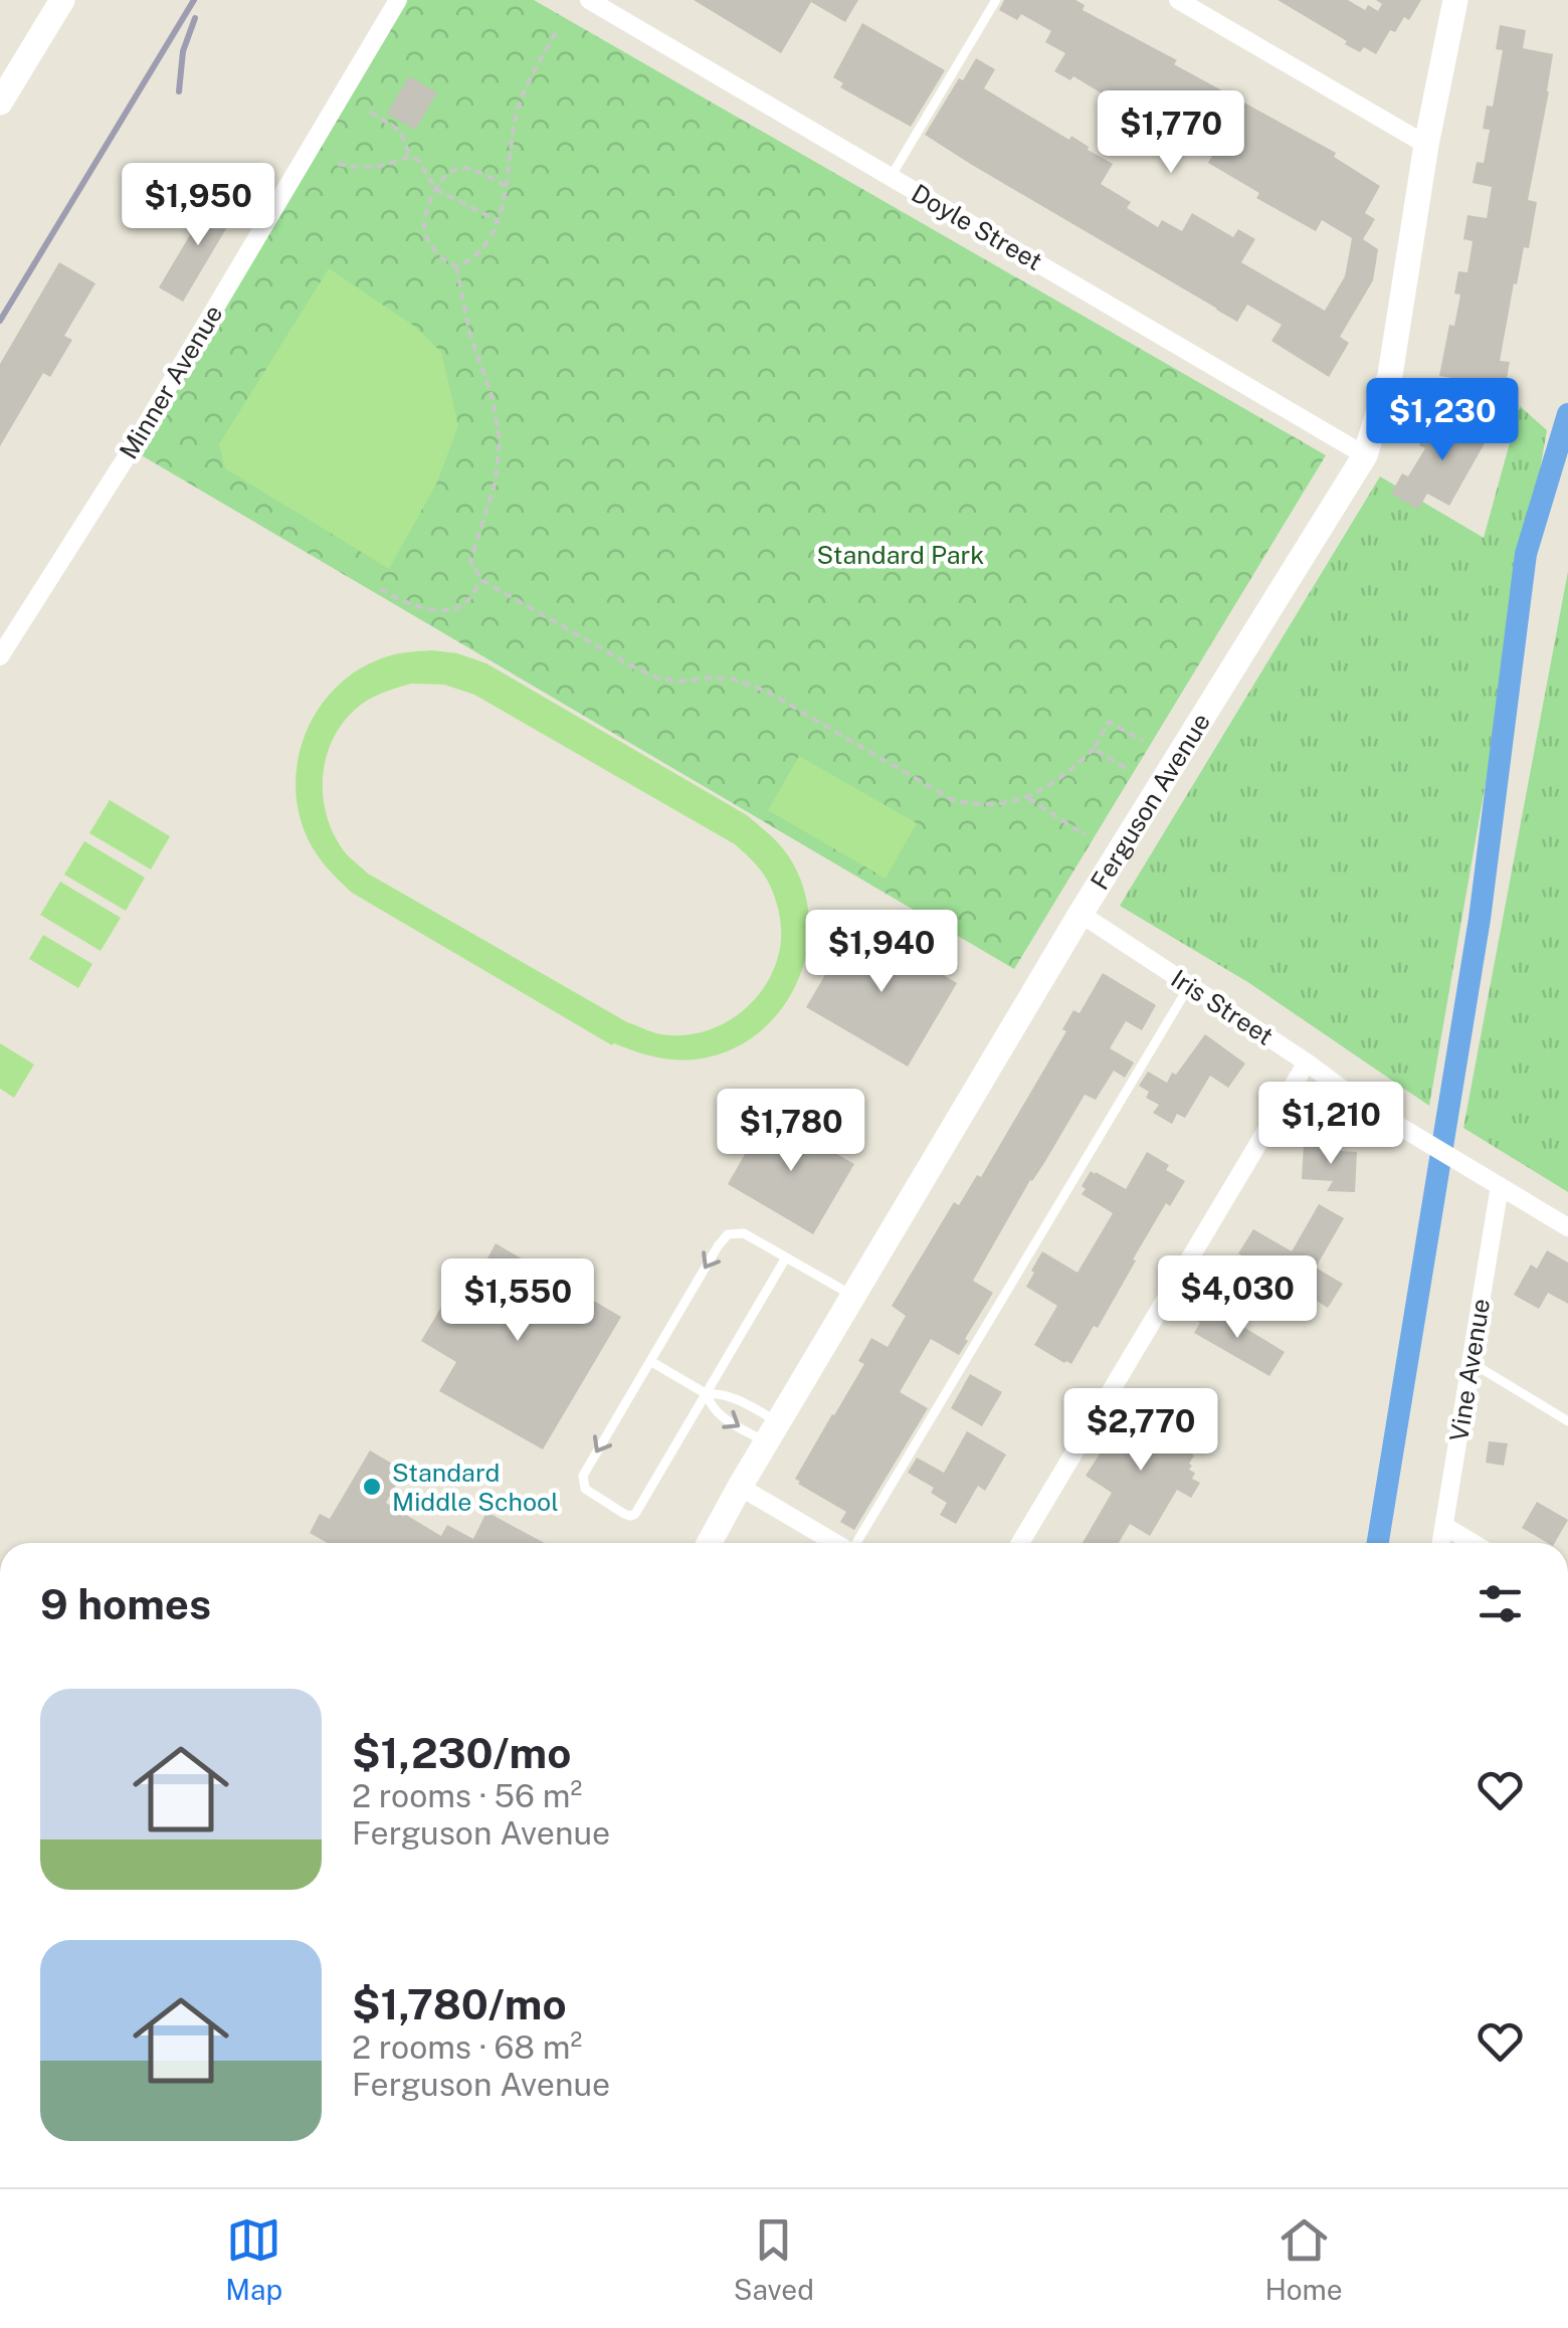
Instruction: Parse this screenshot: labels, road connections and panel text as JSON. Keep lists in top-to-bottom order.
{
  "streets": {
    "street": [
      "Doyle Street",
      "Minner Avenue",
      "Ferguson Avenue",
      "Iris Street",
      "Vine Avenue"
    ]
  },
  "crossings": [
    ["Doyle Street", "Ferguson Avenue"],
    ["Ferguson Avenue", "Iris Street"],
    ["Iris Street", "Vine Avenue"]
  ],
  "parks": ["Standard Park"],
  "places": ["Standard Middle School"],
  "page": {
    "price": [
      "$1,770",
      "$1,950",
      "$1,230",
      "$1,940",
      "$1,210",
      "$1,780",
      "$4,030",
      "$1,550",
      "$2,770"
    ],
    "heading": "9 homes",
    "list": [
      {
        "name": "$1,230/mo",
        "note": "2 rooms · 56 m² · Ferguson Avenue"
      },
      {
        "name": "$1,780/mo",
        "note": "2 rooms · 68 m² · Ferguson Avenue"
      }
    ],
    "tabs": ["Map", "Saved", "Home"]
  }
}
